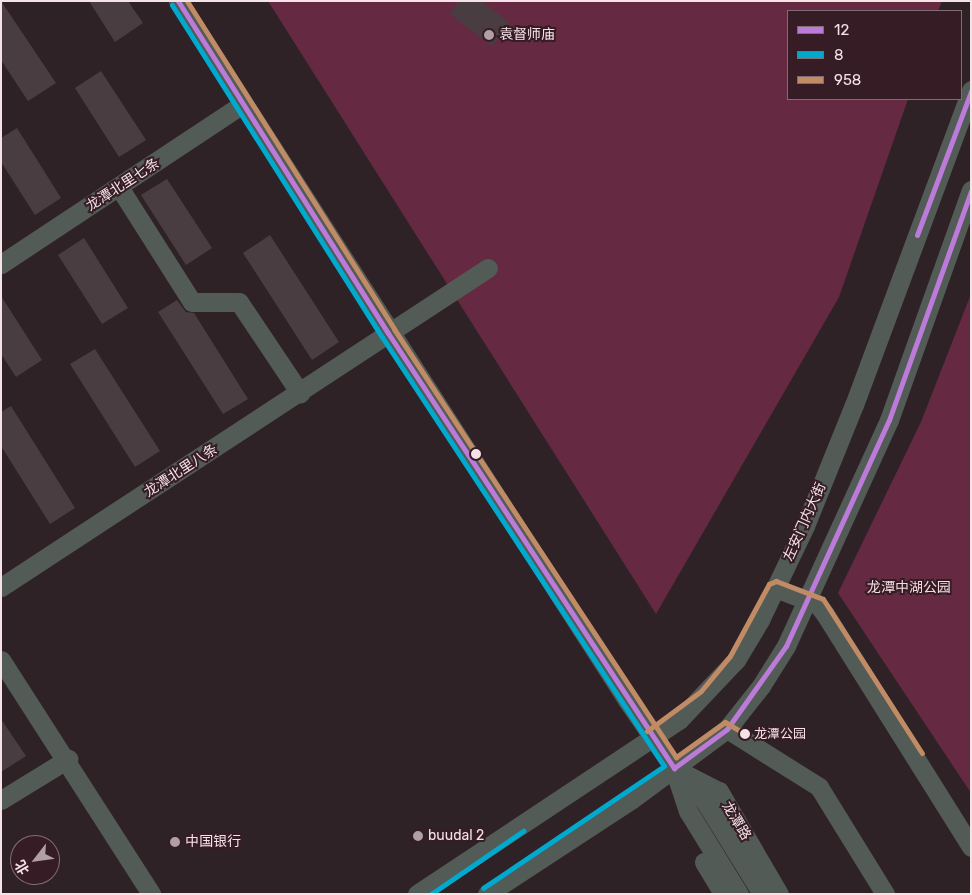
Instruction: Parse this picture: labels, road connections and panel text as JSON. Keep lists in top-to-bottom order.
{
  "streets": {
    "street": [
      "龙潭北里七条",
      "龙潭北里八条",
      "左安门内大街",
      "龙潭路"
    ]
  },
  "crossings": [
    ["龙潭北里七条", "龙潭路"],
    ["龙潭北里八条", "龙潭路"],
    ["左安门内大街", "龙潭路"]
  ],
  "parks": ["龙潭中湖公园"],
  "places": [
    "袁督师庙",
    "龙潭公园",
    "buudal 2",
    "中国银行"
  ],
  "lines": ["transit line 12", "transit line 958", "transit line 8"],
  "legend": ["12", "8", "958"],
  "north": "bottom left"
}
